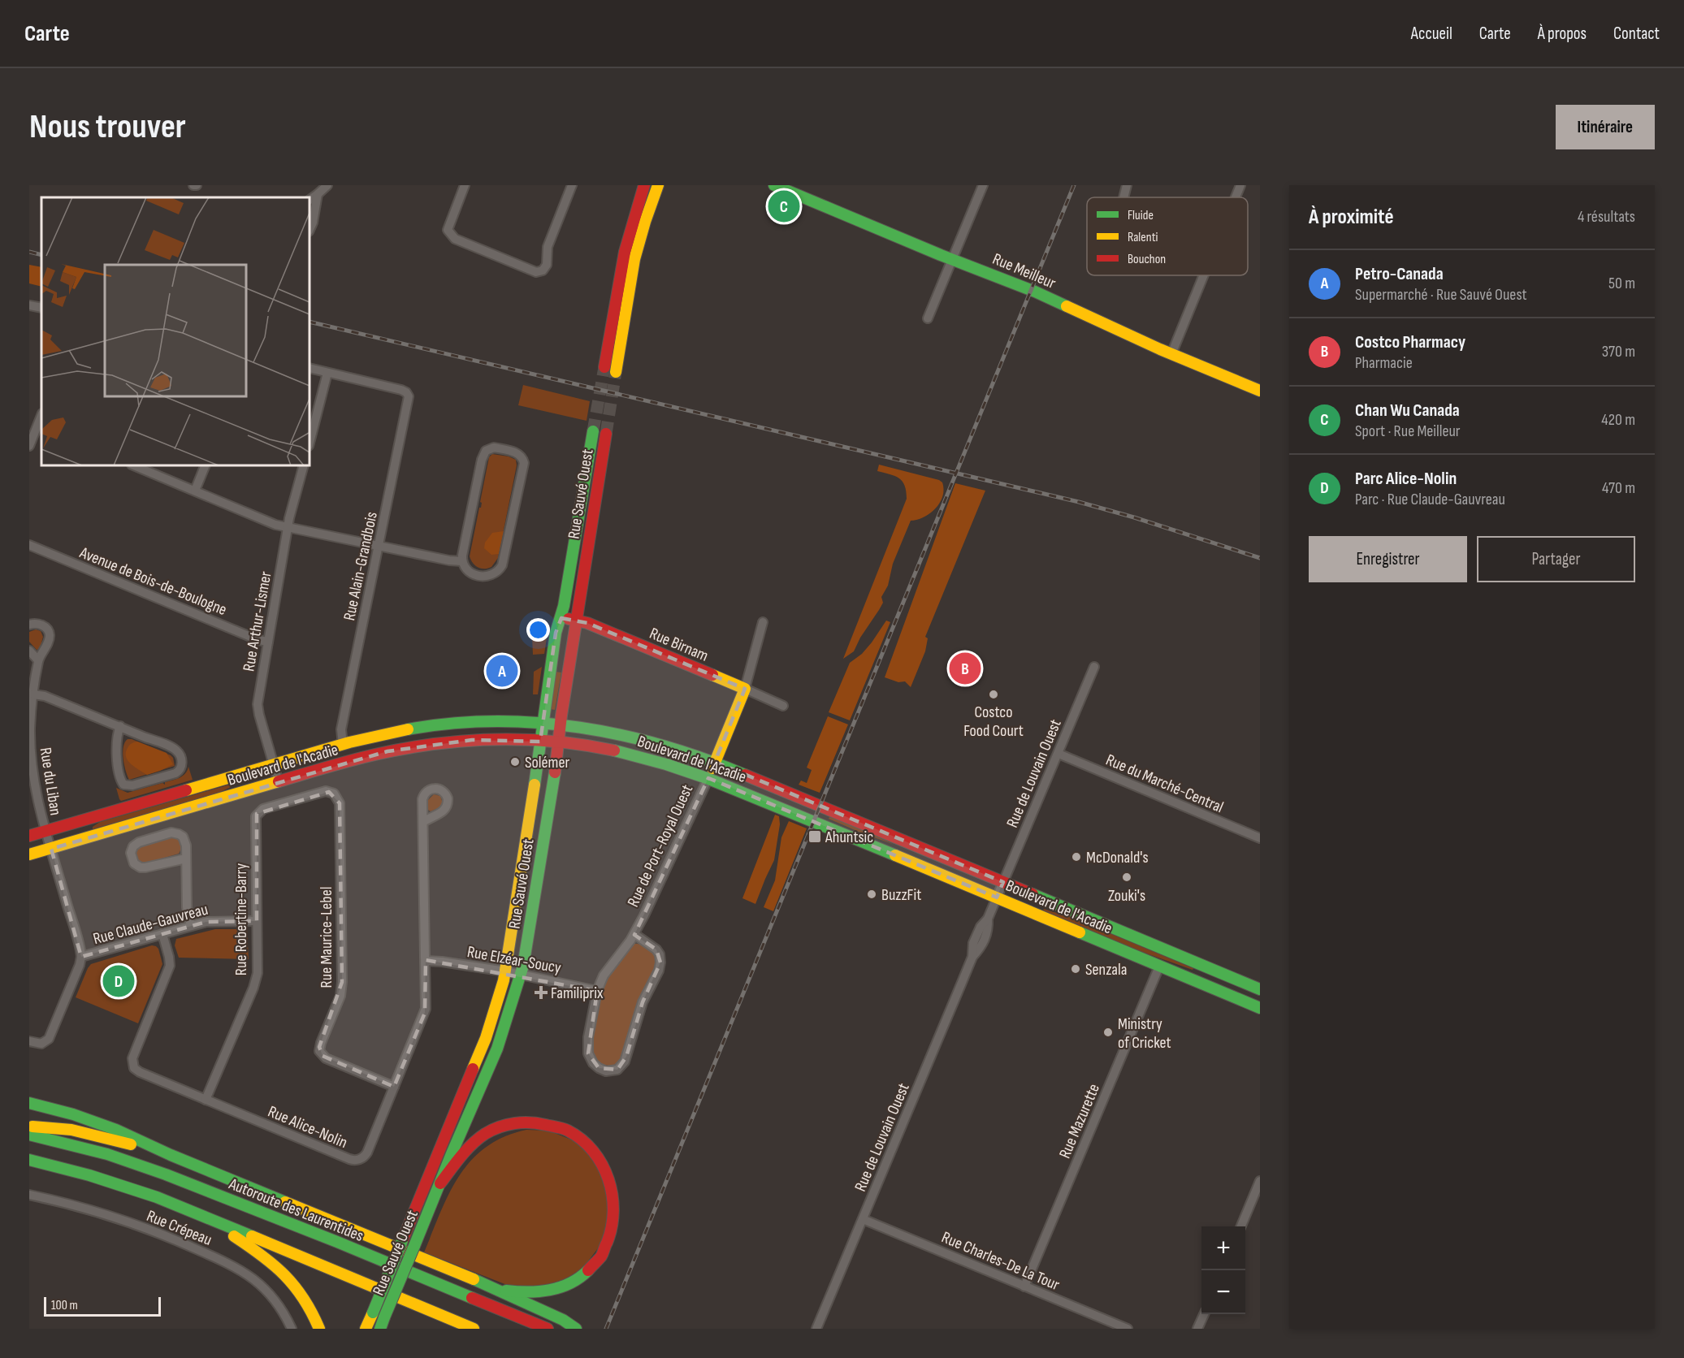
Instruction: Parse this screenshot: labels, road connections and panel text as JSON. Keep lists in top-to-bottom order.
{
  "streets": {
    "main road": [
      "Rue Meilleur",
      "Rue Sauvé Ouest",
      "Rue Birnam",
      "Boulevard de l'Acadie",
      "Rue de Port-Royal Ouest",
      "Autoroute des Laurentides"
    ],
    "street": [
      "Rue Alain-Grandbois",
      "Avenue de Bois-de-Boulogne",
      "Rue Arthur-Lismer",
      "Rue de Louvain Ouest",
      "Rue du Liban",
      "Rue du Marché-Central",
      "Rue Robertine-Barry",
      "Rue Claude-Gauvreau",
      "Rue Maurice-Lebel",
      "Rue Elzéar-Soucy",
      "Rue Mazurette",
      "Rue Alice-Nolin",
      "Rue Crépeau",
      "Rue Charles-De La Tour"
    ]
  },
  "crossings": [
    ["Rue Sauvé Ouest", "Rue Birnam"],
    ["Rue Sauvé Ouest", "Boulevard de l'Acadie"],
    ["Rue Sauvé Ouest", "Rue Elzéar-Soucy"],
    ["Rue Alain-Grandbois", "Boulevard de l'Acadie"],
    ["Avenue de Bois-de-Boulogne", "Rue Arthur-Lismer"],
    ["Rue Arthur-Lismer", "Boulevard de l'Acadie"],
    ["Rue Birnam", "Rue de Port-Royal Ouest"],
    ["Boulevard de l'Acadie", "Rue de Louvain Ouest"],
    ["Boulevard de l'Acadie", "Rue du Liban"],
    ["Boulevard de l'Acadie", "Rue de Port-Royal Ouest"],
    ["Boulevard de l'Acadie", "Rue Mazurette"],
    ["Rue de Louvain Ouest", "Rue du Marché-Central"],
    ["Rue de Louvain Ouest", "Rue Charles-De La Tour"],
    ["Rue du Liban", "Rue Claude-Gauvreau"],
    ["Rue de Port-Royal Ouest", "Rue Elzéar-Soucy"],
    ["Rue Robertine-Barry", "Rue Claude-Gauvreau"],
    ["Rue Robertine-Barry", "Rue Maurice-Lebel"],
    ["Rue Robertine-Barry", "Rue Alice-Nolin"],
    ["Rue Claude-Gauvreau", "Rue Alice-Nolin"],
    ["Rue Maurice-Lebel", "Rue Alice-Nolin"],
    ["Rue Elzéar-Soucy", "Rue Alice-Nolin"],
    ["Rue Mazurette", "Rue Charles-De La Tour"]
  ],
  "places": {
    "other": [
      "Costco Food Court",
      "Solémer",
      "McDonald's",
      "Zouki's",
      "BuzzFit",
      "Senzala",
      "Ministry of Cricket"
    ],
    "transit": ["Ahuntsic"],
    "health": ["Familiprix"]
  },
  "legend": ["Fluide", "Ralenti", "Bouchon"],
  "scale_bar": "100 m",
  "page": {
    "header": "Carte",
    "nav": [
      "Accueil",
      "Carte",
      "À propos",
      "Contact"
    ],
    "buttons": [
      "Itinéraire",
      ["Enregistrer", "Partager"]
    ],
    "title": "Nous trouver",
    "heading": ["À proximité", "4 résultats"],
    "pins": [
      "C",
      "B",
      "A",
      "D"
    ],
    "list": [
      {
        "mark": "A",
        "name": "Petro-Canada",
        "note": "Supermarché · Rue Sauvé Ouest",
        "value": "50 m"
      },
      {
        "mark": "B",
        "name": "Costco Pharmacy",
        "note": "Pharmacie",
        "value": "370 m"
      },
      {
        "mark": "C",
        "name": "Chan Wu Canada",
        "note": "Sport · Rue Meilleur",
        "value": "420 m"
      },
      {
        "mark": "D",
        "name": "Parc Alice-Nolin",
        "note": "Parc · Rue Claude-Gauvreau",
        "value": "470 m"
      }
    ],
    "map_buttons": ["+", "−"],
    "scale": "100 m"
  }
}
